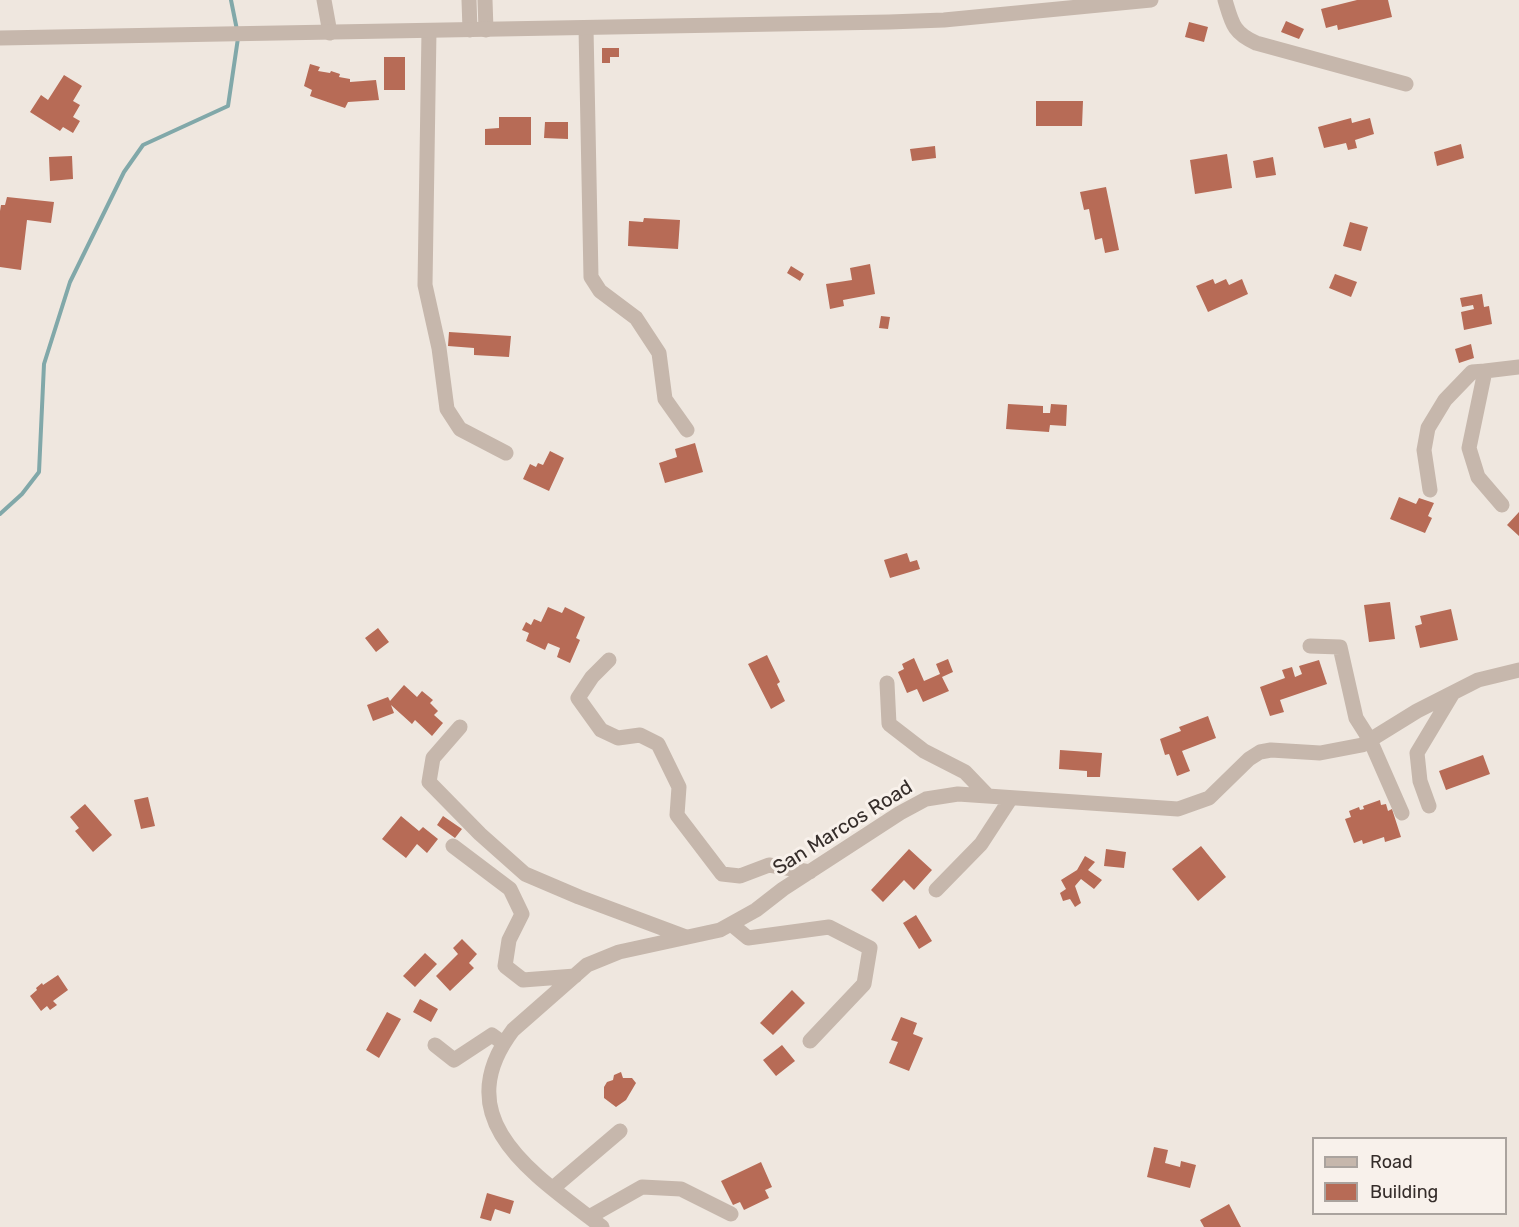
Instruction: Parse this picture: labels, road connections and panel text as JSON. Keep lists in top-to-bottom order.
{
  "streets": {
    "street": ["San Marcos Road"]
  },
  "legend": ["Road", "Building"]
}
